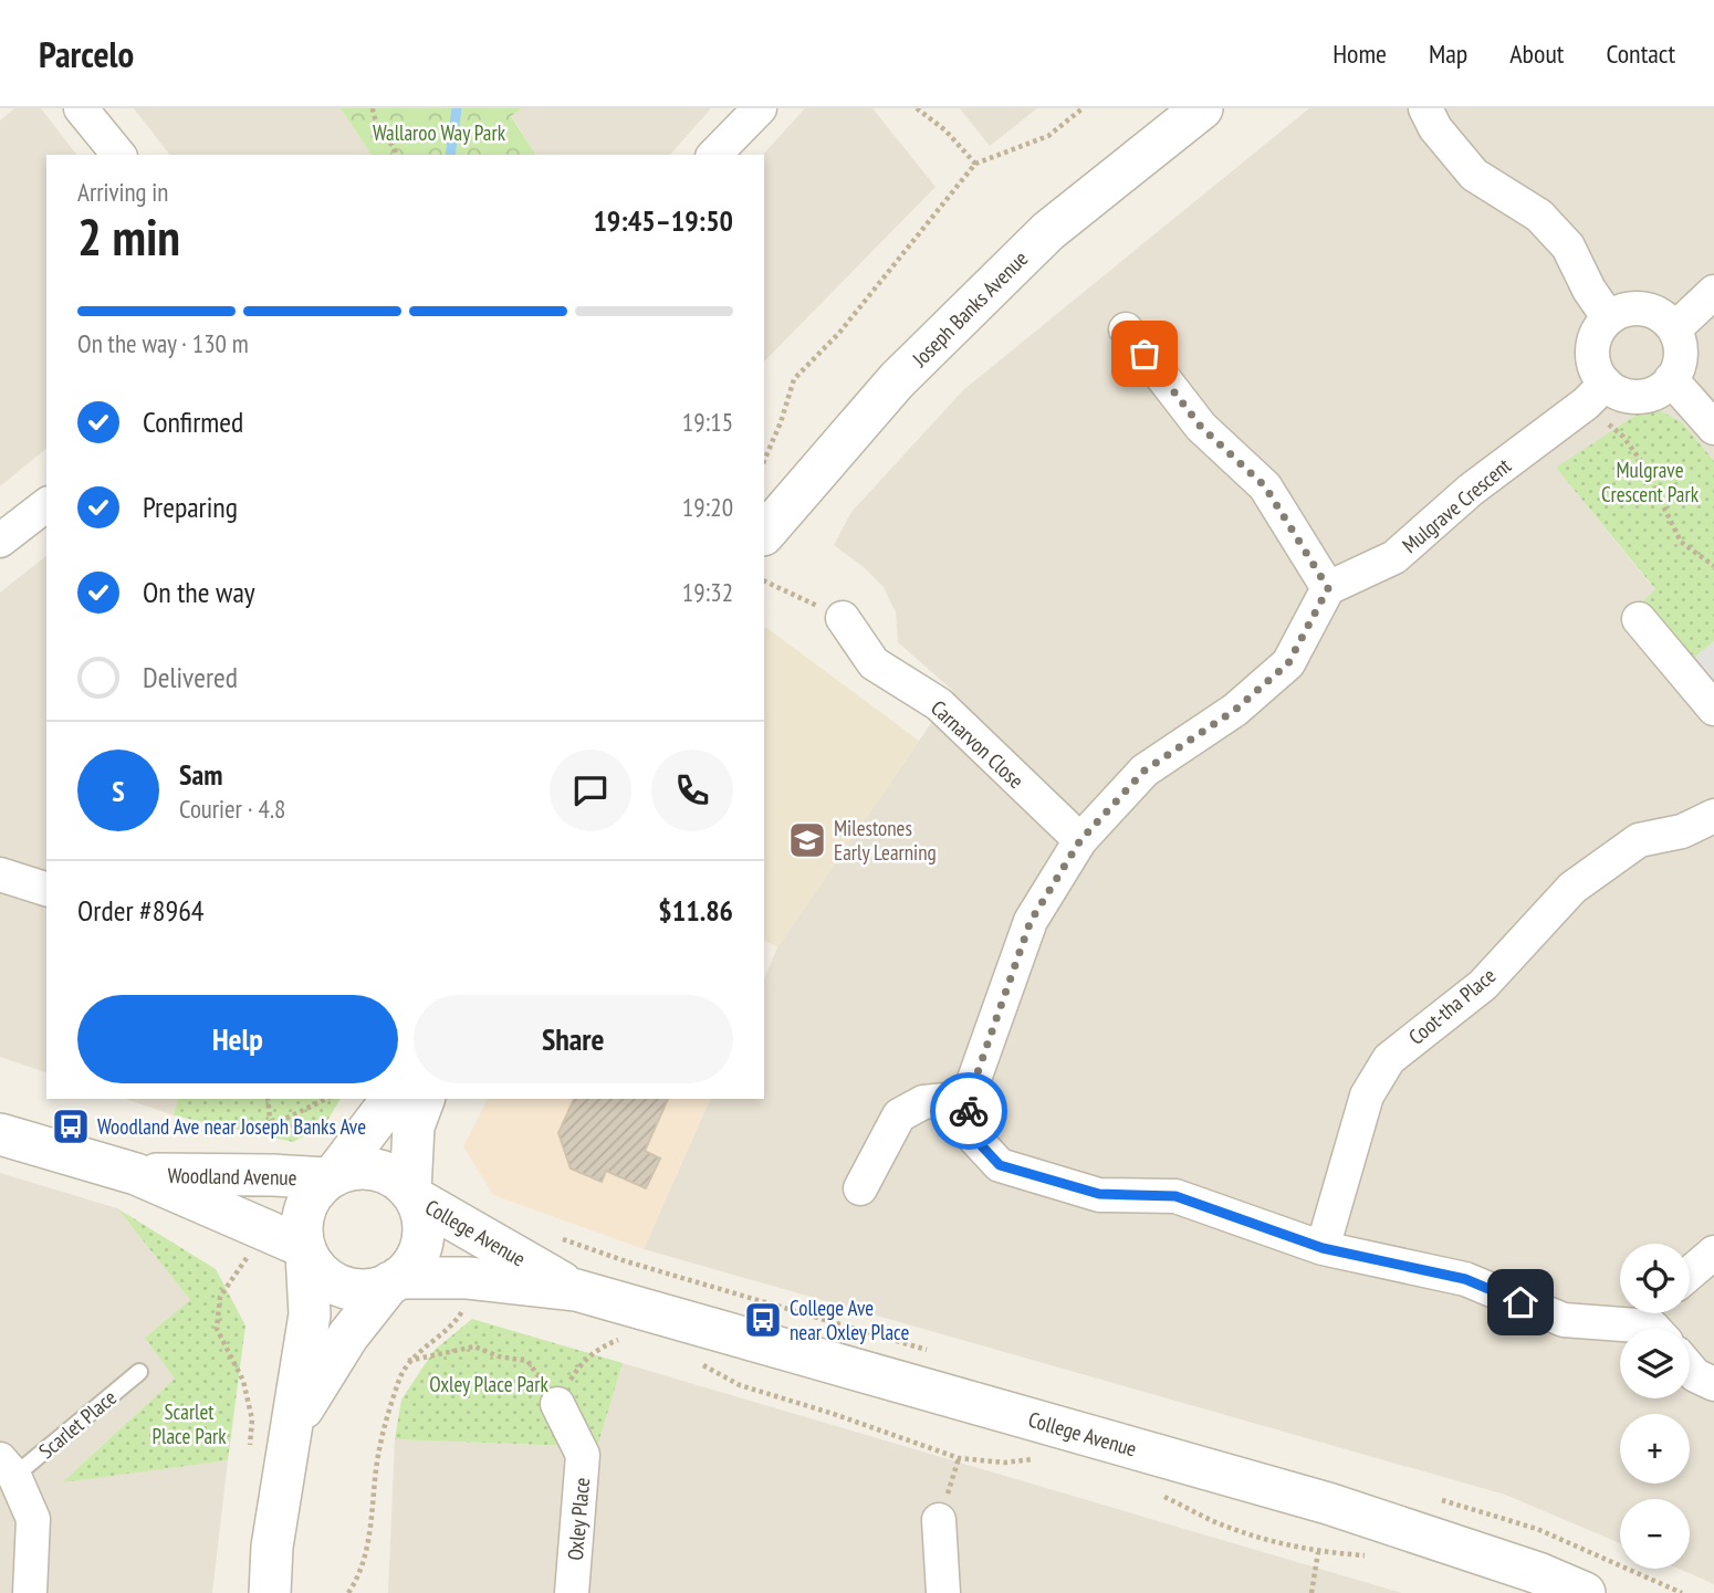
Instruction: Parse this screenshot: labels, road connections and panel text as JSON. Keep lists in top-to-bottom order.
{
  "streets": {
    "street": [
      "Joseph Banks Avenue",
      "Mulgrave Crescent",
      "Carnarvon Close",
      "Coot-tha Place",
      "Woodland Avenue",
      "College Avenue",
      "Scarlet Place",
      "Oxley Place"
    ]
  },
  "crossings": [
    ["Woodland Avenue", "College Avenue"]
  ],
  "parks": [
    "Wallaroo Way Park",
    "Mulgrave Crescent Park",
    "Oxley Place Park",
    "Scarlet Place Park"
  ],
  "places": {
    "school or university": ["Milestones Early Learning"],
    "bus stop": ["Woodland Ave near Joseph Banks Ave", "College Ave near Oxley Place"]
  },
  "page": {
    "header": "Parcelo",
    "nav": [
      "Home",
      "Map",
      "About",
      "Contact"
    ],
    "heading": ["2 min", "Arriving in", "19:45–19:50"],
    "panel": [
      "Sam",
      "Courier · 4.8",
      "Order #8964",
      "$11.86"
    ],
    "bar": "On the way · 130 m",
    "list": [
      ["Confirmed", "19:15"],
      ["Preparing", "19:20"],
      ["On the way", "19:32"],
      "Delivered"
    ],
    "round": "S",
    "buttons": ["Help", "Share"],
    "map_buttons": ["+", "−"]
  }
}
